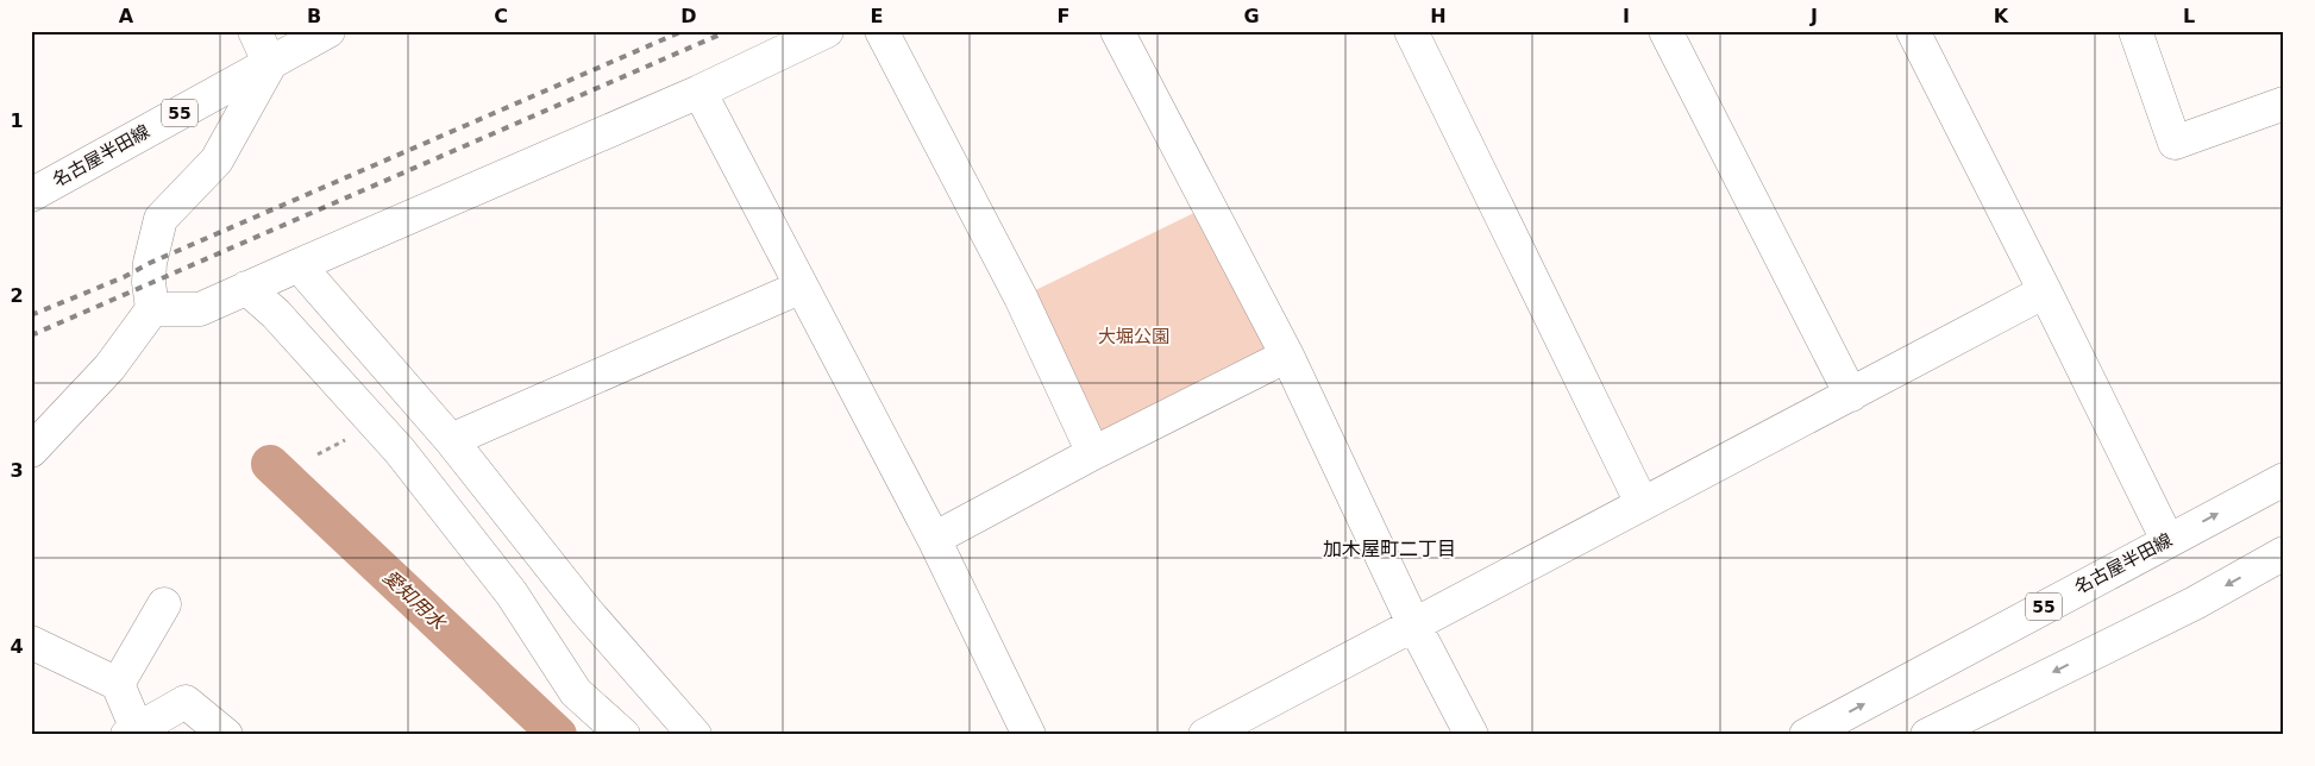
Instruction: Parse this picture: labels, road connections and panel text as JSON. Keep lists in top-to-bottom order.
{
  "streets": {
    "street": ["55", "名古屋半田線"]
  },
  "districts": ["加木屋町二丁目"],
  "water": ["愛知用水"],
  "parks": ["大堀公園"],
  "grid": {
    "columns": [
      "A",
      "B",
      "C",
      "D",
      "E",
      "F",
      "G",
      "H",
      "I",
      "J",
      "K",
      "L"
    ],
    "rows": [
      "1",
      "2",
      "3",
      "4"
    ]
  }
}
